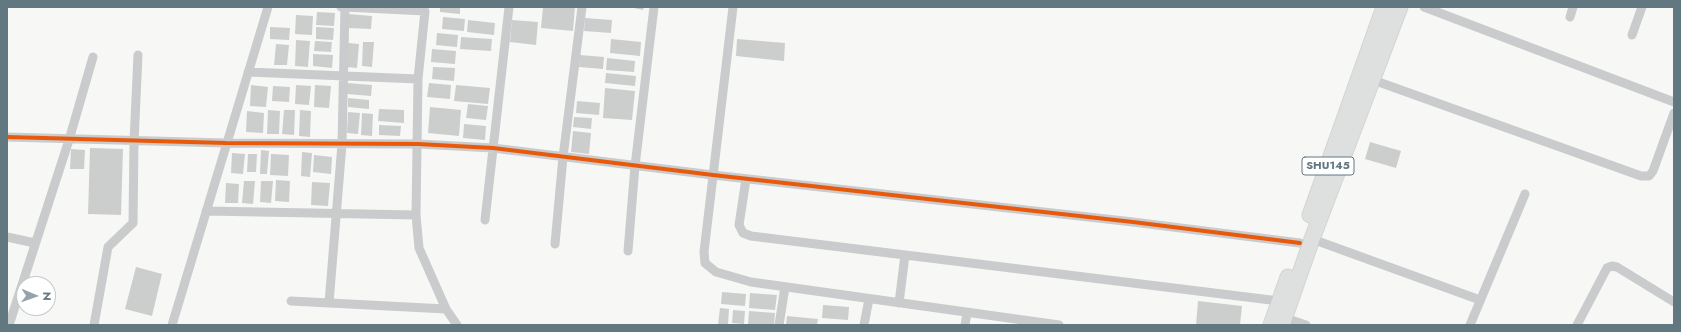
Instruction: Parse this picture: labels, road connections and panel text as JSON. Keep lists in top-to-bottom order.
{
  "streets": {
    "main road": ["SHU145"]
  },
  "north": "right"
}
